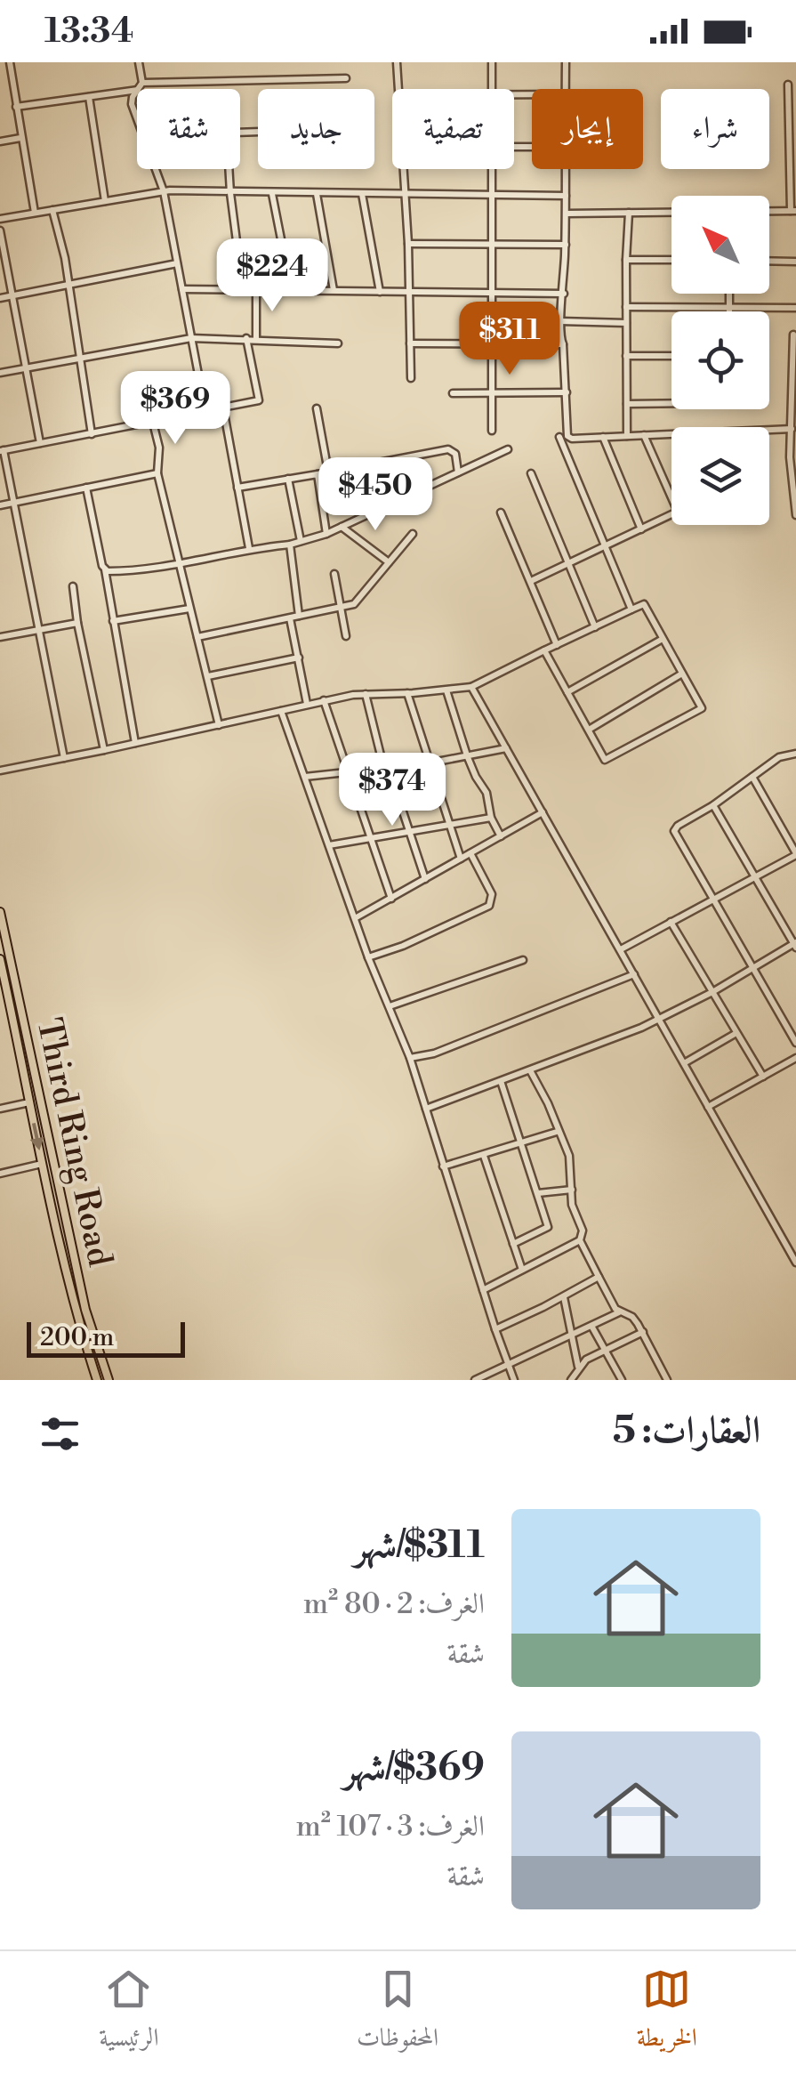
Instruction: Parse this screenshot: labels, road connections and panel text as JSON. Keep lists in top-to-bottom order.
{
  "streets": {
    "main road": ["Third Ring Road"]
  },
  "scale_bar": "200 m",
  "north": "top left",
  "page": {
    "status": "13:34",
    "chip": [
      "شراء",
      "إيجار",
      "تصفية",
      "جديد",
      "شقة"
    ],
    "price": [
      "$224",
      "$311",
      "$369",
      "$450",
      "$374"
    ],
    "scale": "200 m",
    "heading": "العقارات: 5",
    "list": [
      {
        "name": "$311/شهر",
        "note": "الغرف: 2 · 80 m² · شقة"
      },
      {
        "name": "$369/شهر",
        "note": "الغرف: 3 · 107 m² · شقة"
      }
    ],
    "tabs": ["الخريطة", "المحفوظات", "الرئيسية"]
  }
}
